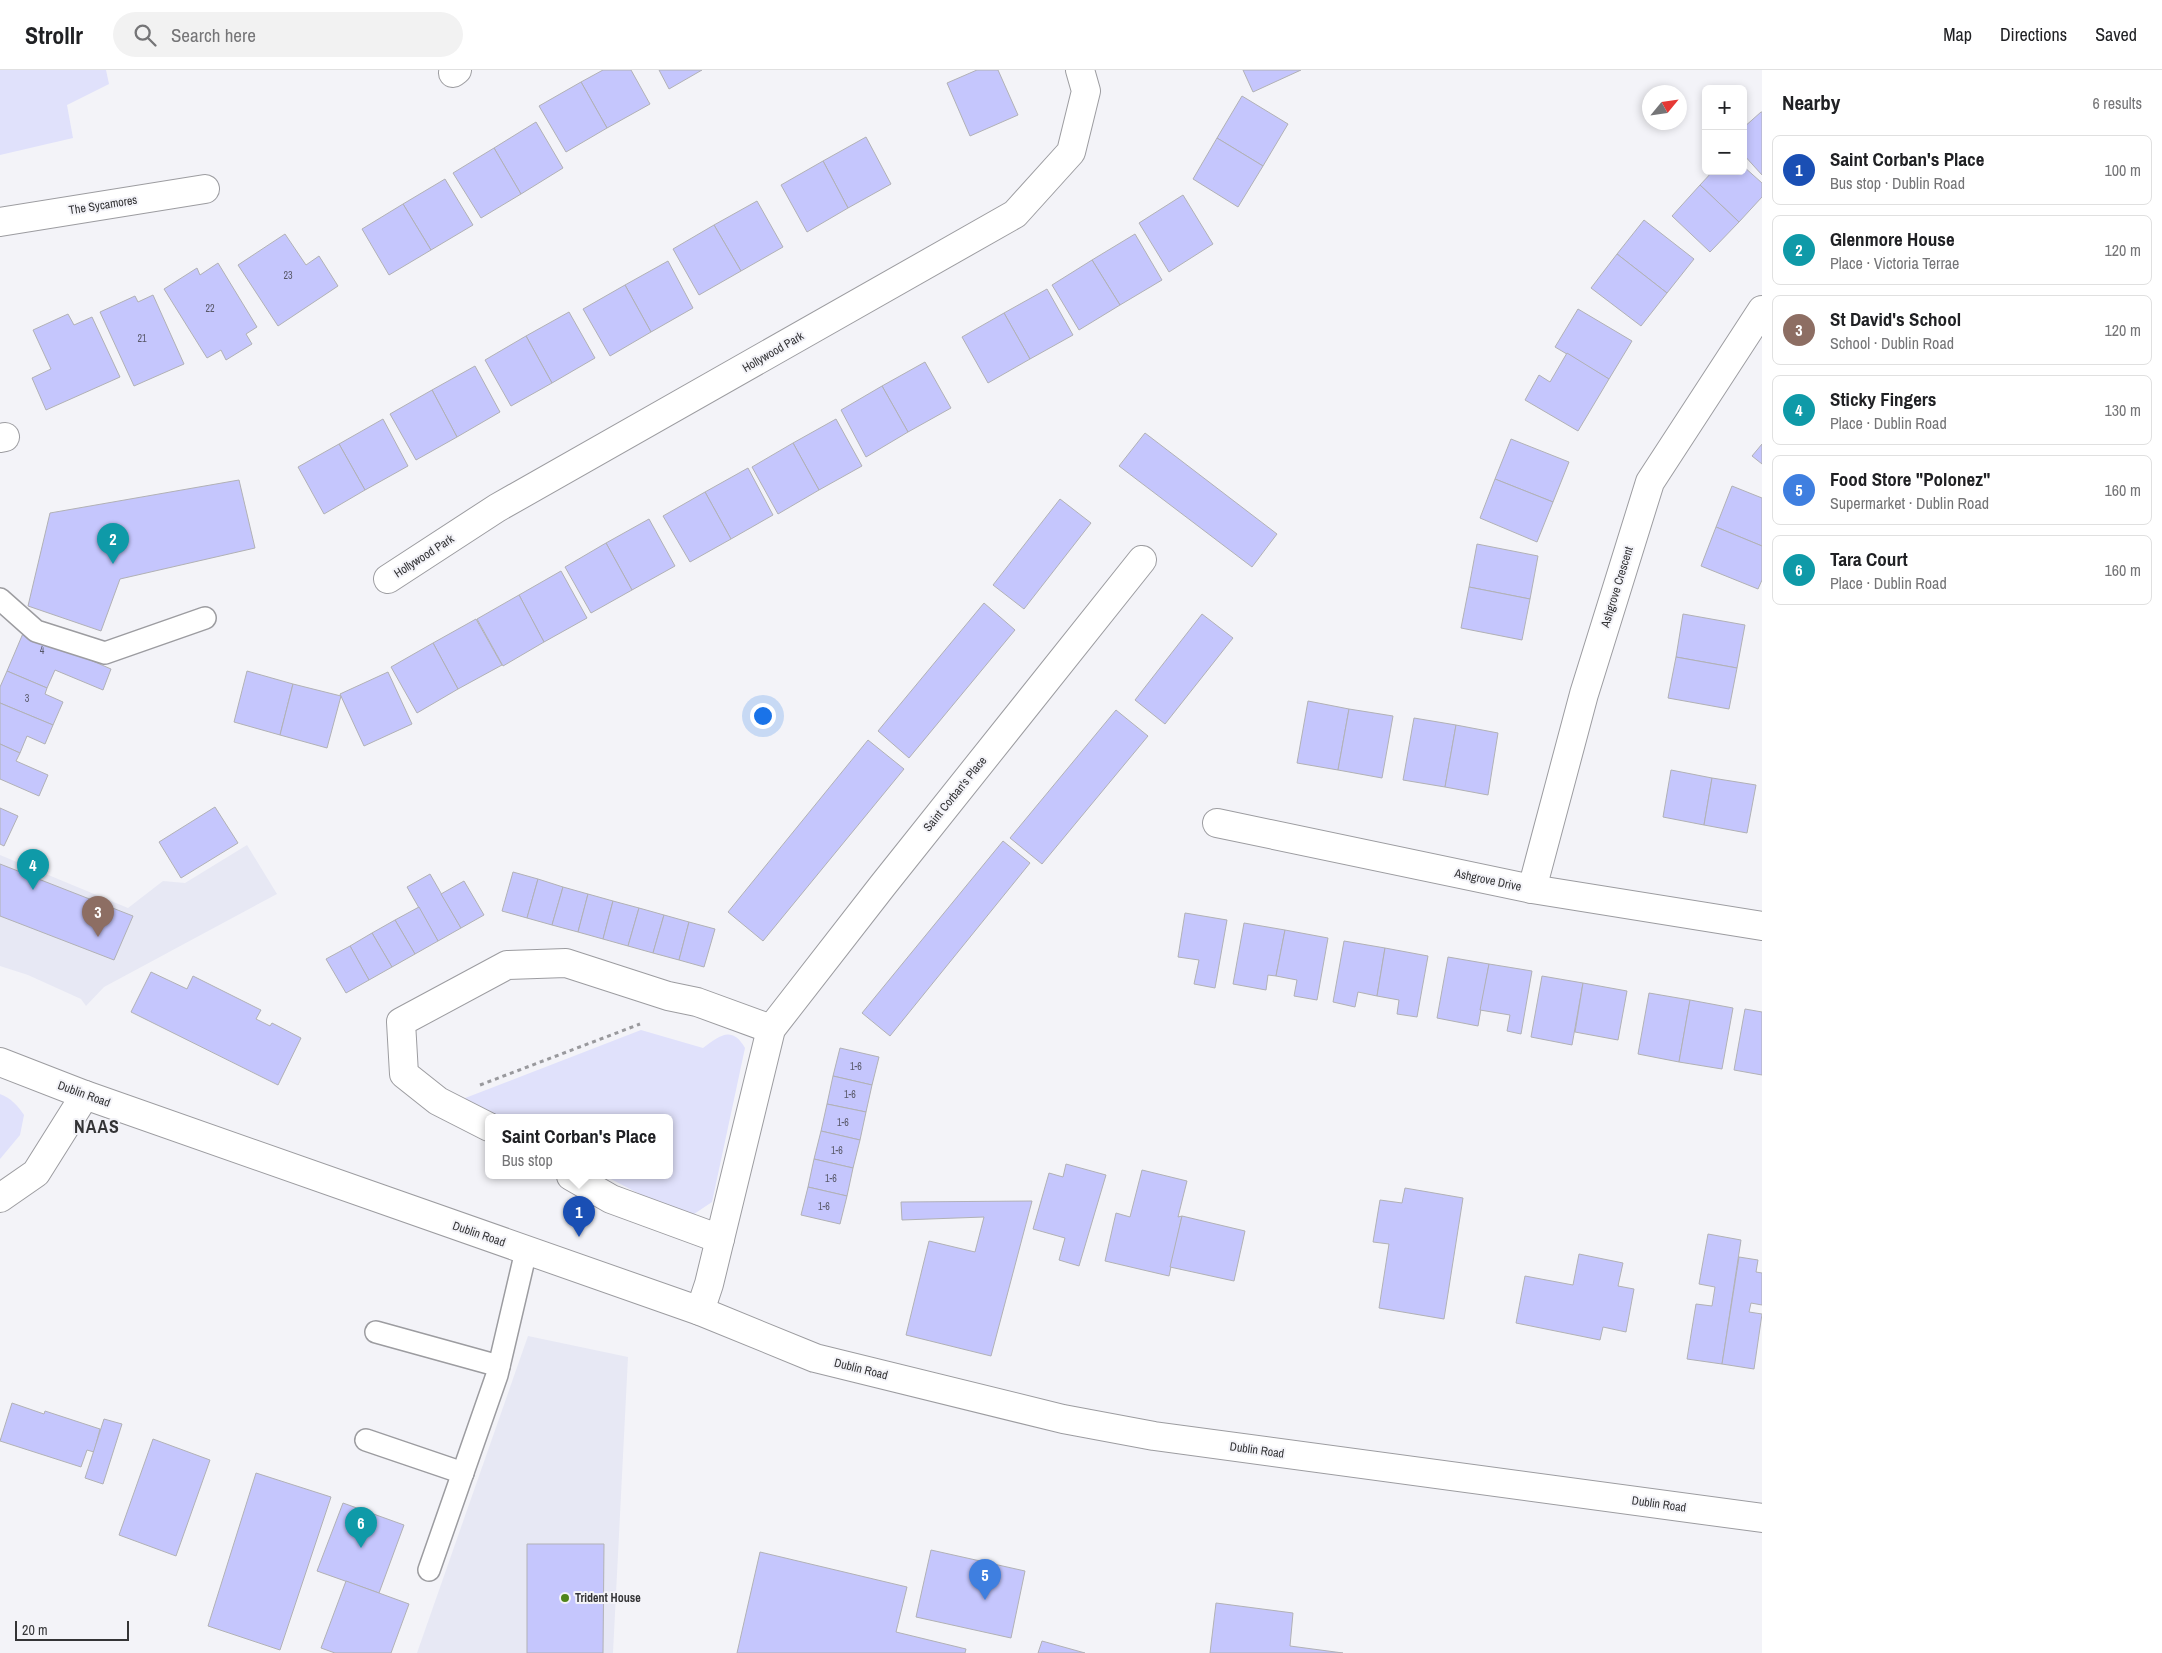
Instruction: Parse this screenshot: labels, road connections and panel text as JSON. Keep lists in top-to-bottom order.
{
  "streets": {
    "street": [
      "The Sycamores",
      "Hollywood Park",
      "Ashgrove Crescent",
      "Saint Corban's Place",
      "Ashgrove Drive",
      "Dublin Road"
    ]
  },
  "crossings": [
    ["Ashgrove Crescent", "Ashgrove Drive"],
    ["Saint Corban's Place", "Dublin Road"]
  ],
  "districts": ["NAAS"],
  "places": ["Trident House"],
  "house_numbers": [
    "23",
    "22",
    "21",
    "4",
    "3",
    "1-6",
    "1-6",
    "1-6",
    "1-6",
    "1-6",
    "1-6"
  ],
  "scale_bar": "20 m",
  "north": "top right",
  "page": {
    "header": "Strollr",
    "search": "Search here",
    "nav": ["Map", "Directions", "Saved"],
    "heading": ["Nearby", "6 results"],
    "map_buttons": ["+", "−"],
    "list": [
      {
        "mark": "1",
        "name": "Saint Corban's Place",
        "note": "Bus stop · Dublin Road",
        "value": "100 m"
      },
      {
        "mark": "2",
        "name": "Glenmore House",
        "note": "Place · Victoria Terrae",
        "value": "120 m"
      },
      {
        "mark": "3",
        "name": "St David's School",
        "note": "School · Dublin Road",
        "value": "120 m"
      },
      {
        "mark": "4",
        "name": "Sticky Fingers",
        "note": "Place · Dublin Road",
        "value": "130 m"
      },
      {
        "mark": "5",
        "name": "Food Store \"Polonez\"",
        "note": "Supermarket · Dublin Road",
        "value": "160 m"
      },
      {
        "mark": "6",
        "name": "Tara Court",
        "note": "Place · Dublin Road",
        "value": "160 m"
      }
    ],
    "pins": [
      "2",
      "4",
      "3",
      "1",
      "6",
      "5"
    ],
    "popup": ["Saint Corban's Place", "Bus stop"],
    "scale": "20 m"
  }
}
